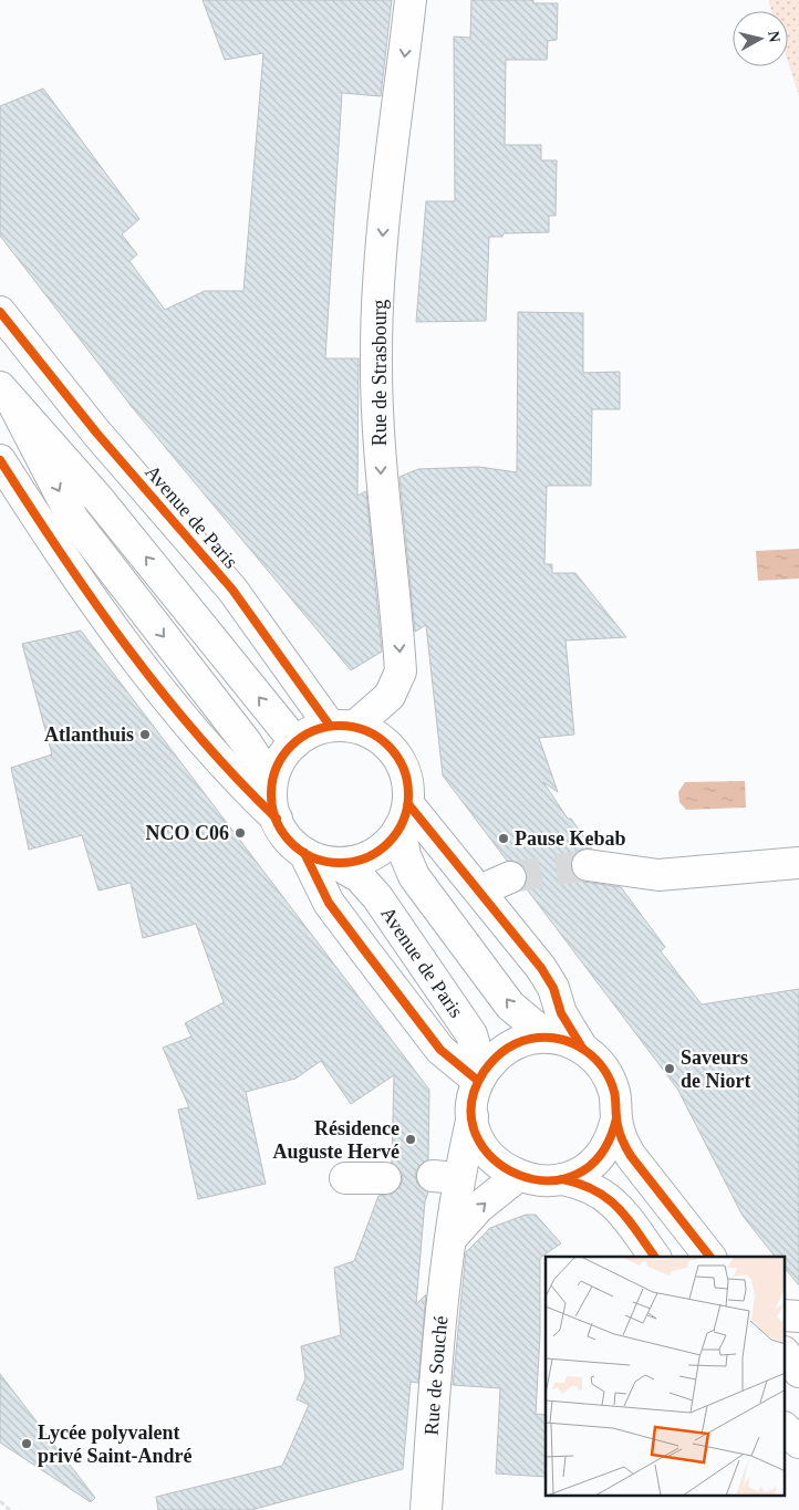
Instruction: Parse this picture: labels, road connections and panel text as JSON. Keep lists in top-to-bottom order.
{
  "streets": {
    "main road": ["Rue de Strasbourg", "Avenue de Paris", "Rue de Souché"]
  },
  "crossings": [
    ["Rue de Strasbourg", "Avenue de Paris"],
    ["Avenue de Paris", "Rue de Souché"]
  ],
  "one_way": ["Rue de Strasbourg"],
  "places": [
    "Atlanthuis",
    "NCO C06",
    "Pause Kebab",
    "Saveurs de Niort",
    "Résidence Auguste Hervé",
    "Lycée polyvalent privé Saint-André"
  ],
  "north": "right"
}
